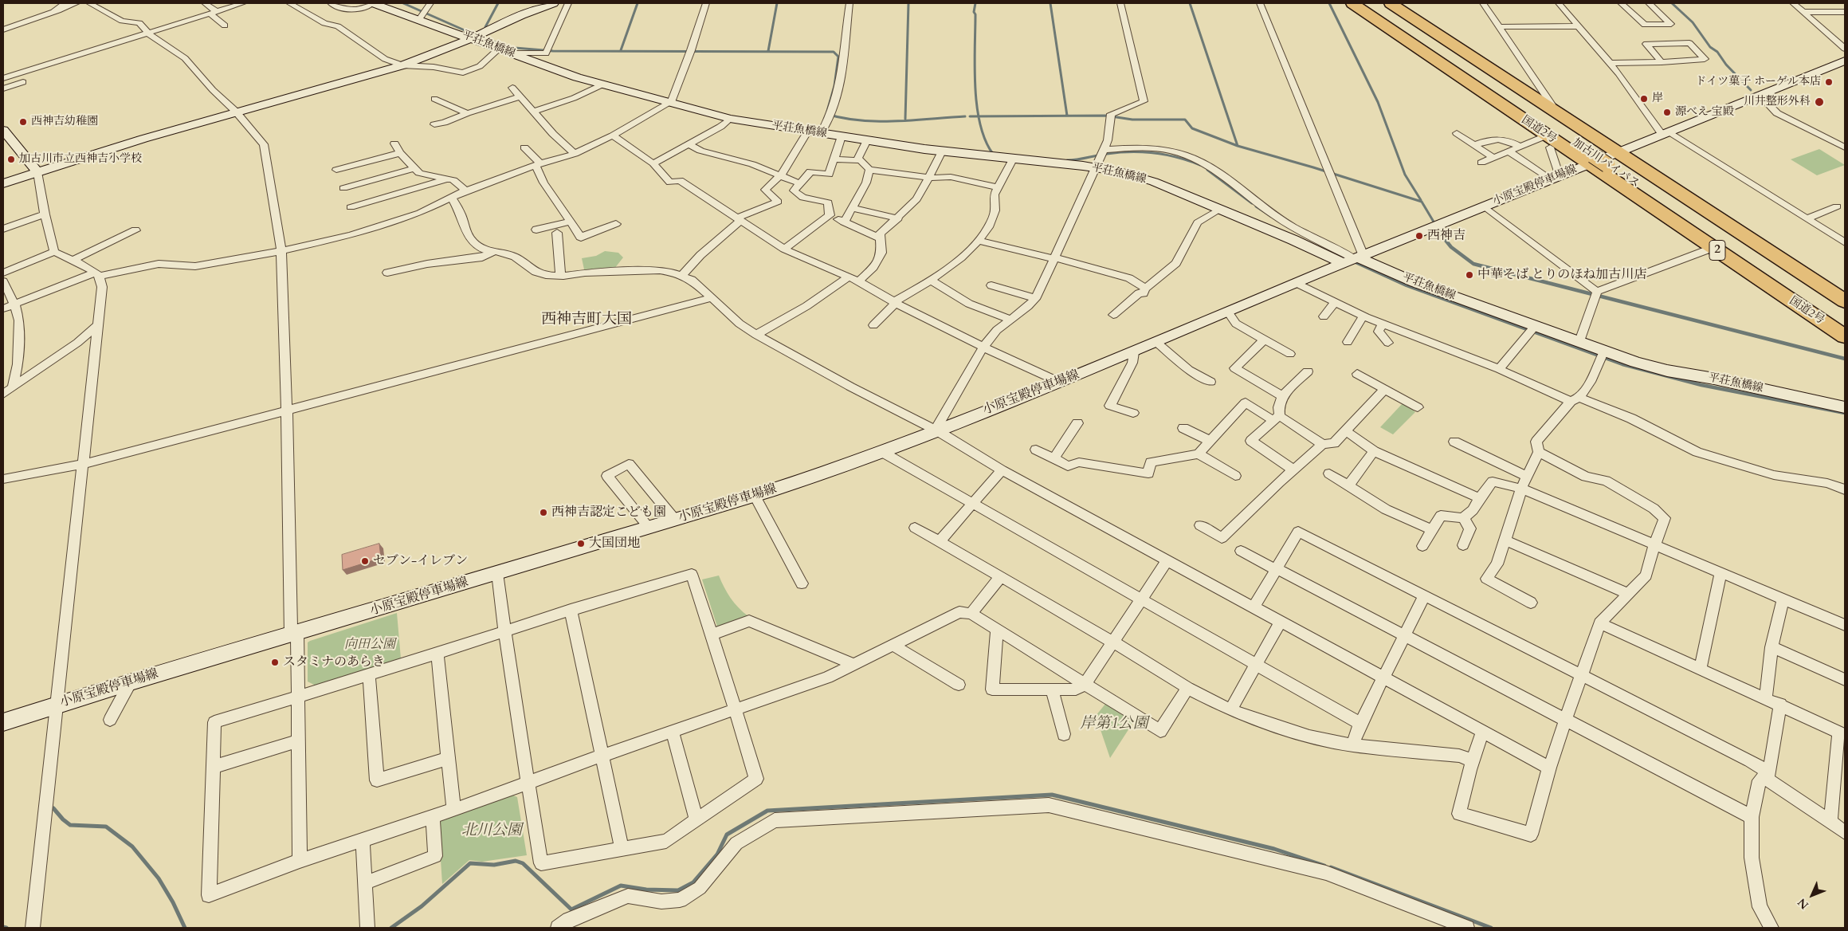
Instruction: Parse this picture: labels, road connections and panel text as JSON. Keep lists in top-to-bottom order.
{
  "streets": {
    "highway": ["国道2号", "加古川バイパス", "2"],
    "main road": ["平荘魚橋線", "小原宝殿停車場線"]
  },
  "crossings": [
    ["平荘魚橋線", "小原宝殿停車場線"],
    ["国道2号", "加古川バイパス"],
    ["国道2号", "小原宝殿停車場線"],
    ["加古川バイパス", "小原宝殿停車場線"]
  ],
  "districts": ["西神吉町大国"],
  "parks": ["向田公園", "岸第1公園", "北川公園"],
  "places": [
    "ドイツ菓子 ホーゲル本店",
    "岸",
    "川井整形外科",
    "源べえ 宝殿",
    "西神吉幼稚園",
    "加古川市立西神吉小学校",
    "西神吉",
    "中華そば とりのほね加古川店",
    "西神吉認定こども園",
    "大国団地",
    "セブン-イレブン",
    "スタミナのあらき"
  ],
  "north": "bottom left"
}
